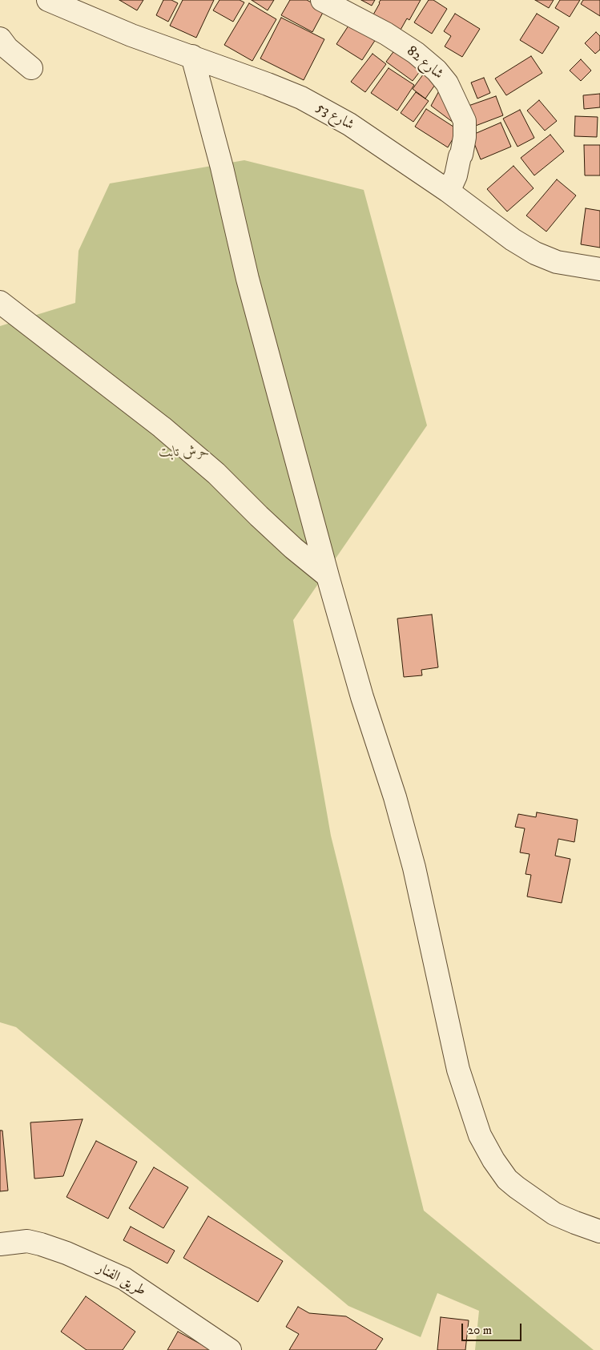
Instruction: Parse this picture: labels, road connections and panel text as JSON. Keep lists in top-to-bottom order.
{
  "streets": {
    "street": ["شارع 82", "شارع 53", "طريق الفنار"]
  },
  "crossings": [
    ["شارع 82", "شارع 53"]
  ],
  "parks": ["حرش تابت"],
  "scale_bar": "20 m"
}
